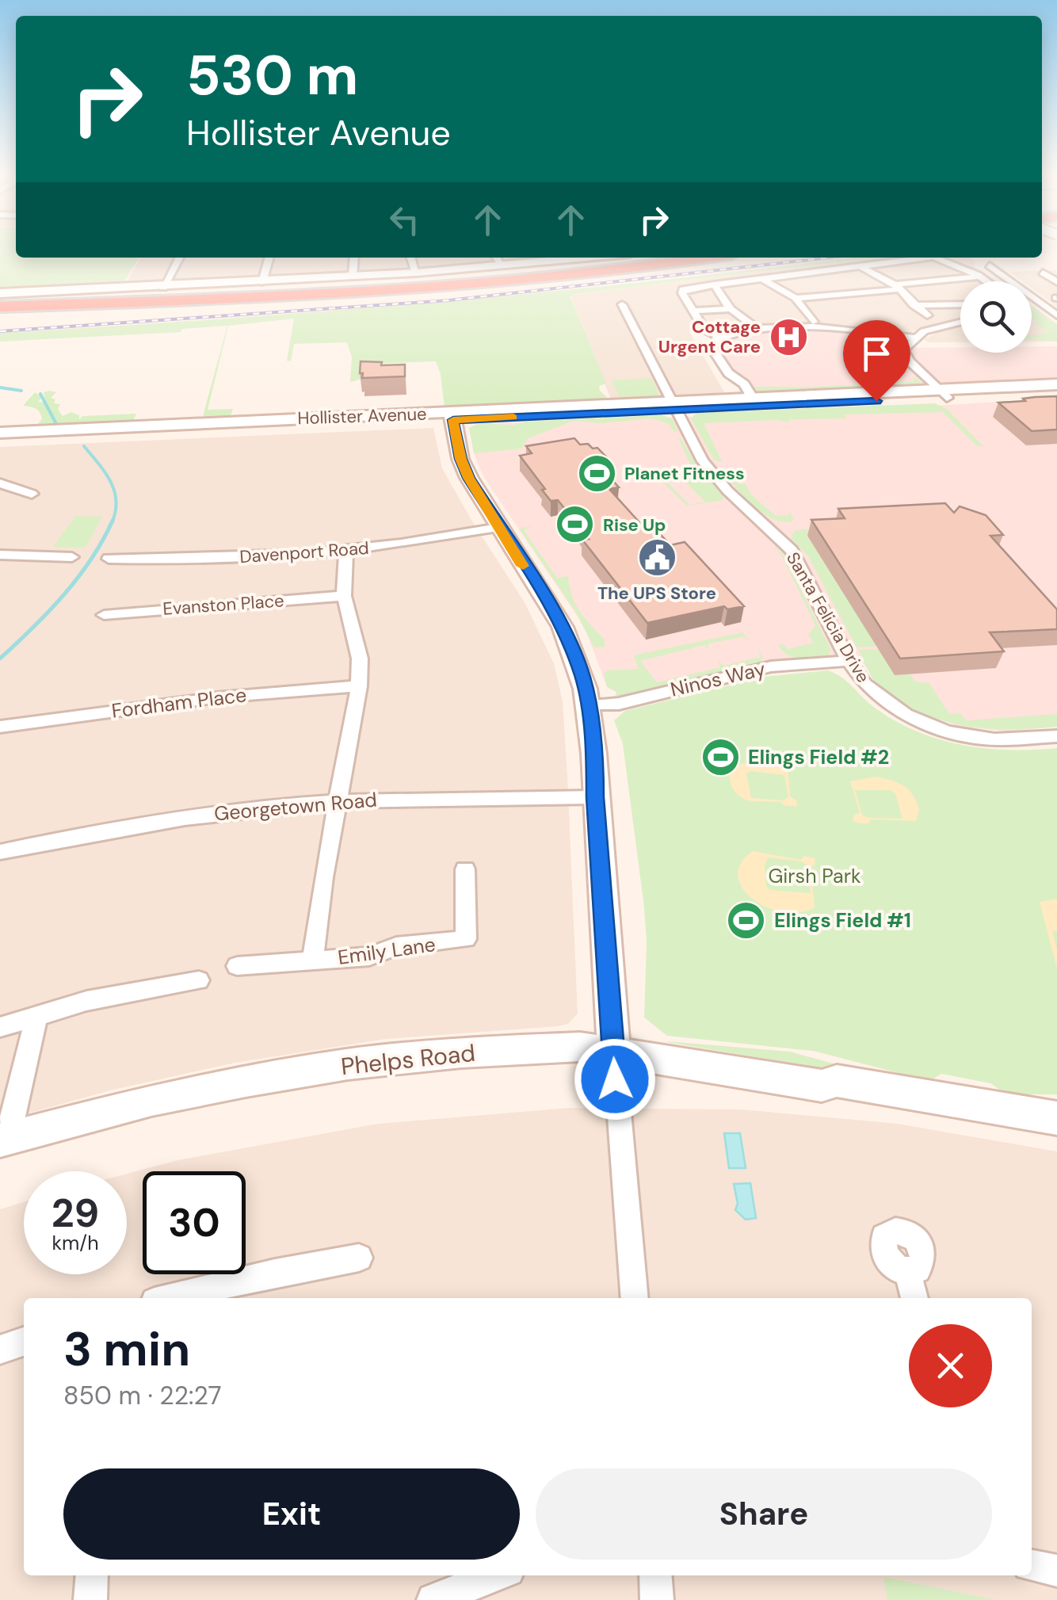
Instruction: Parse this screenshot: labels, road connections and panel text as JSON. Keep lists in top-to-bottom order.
{
  "streets": {
    "street": [
      "Hollister Avenue",
      "Davenport Road",
      "Evanston Place",
      "Santa Felicia Drive",
      "Ninos Way",
      "Fordham Place",
      "Georgetown Road",
      "Emily Lane",
      "Phelps Road"
    ]
  },
  "crossings": [
    ["Hollister Avenue", "Santa Felicia Drive"],
    ["Santa Felicia Drive", "Ninos Way"]
  ],
  "parks": ["Girsh Park"],
  "places": {
    "hospital": ["Cottage Urgent Care"],
    "sports": [
      "Planet Fitness",
      "Rise Up",
      "Elings Field #2",
      "Elings Field #1"
    ],
    "public building": ["The UPS Store"]
  },
  "page": {
    "turn": ["530 m", "Hollister Avenue"],
    "speed": "29 km/h",
    "limit": "30",
    "heading": ["3 min", "850 m · 22:27"],
    "buttons": ["Exit", "Share"]
  }
}
